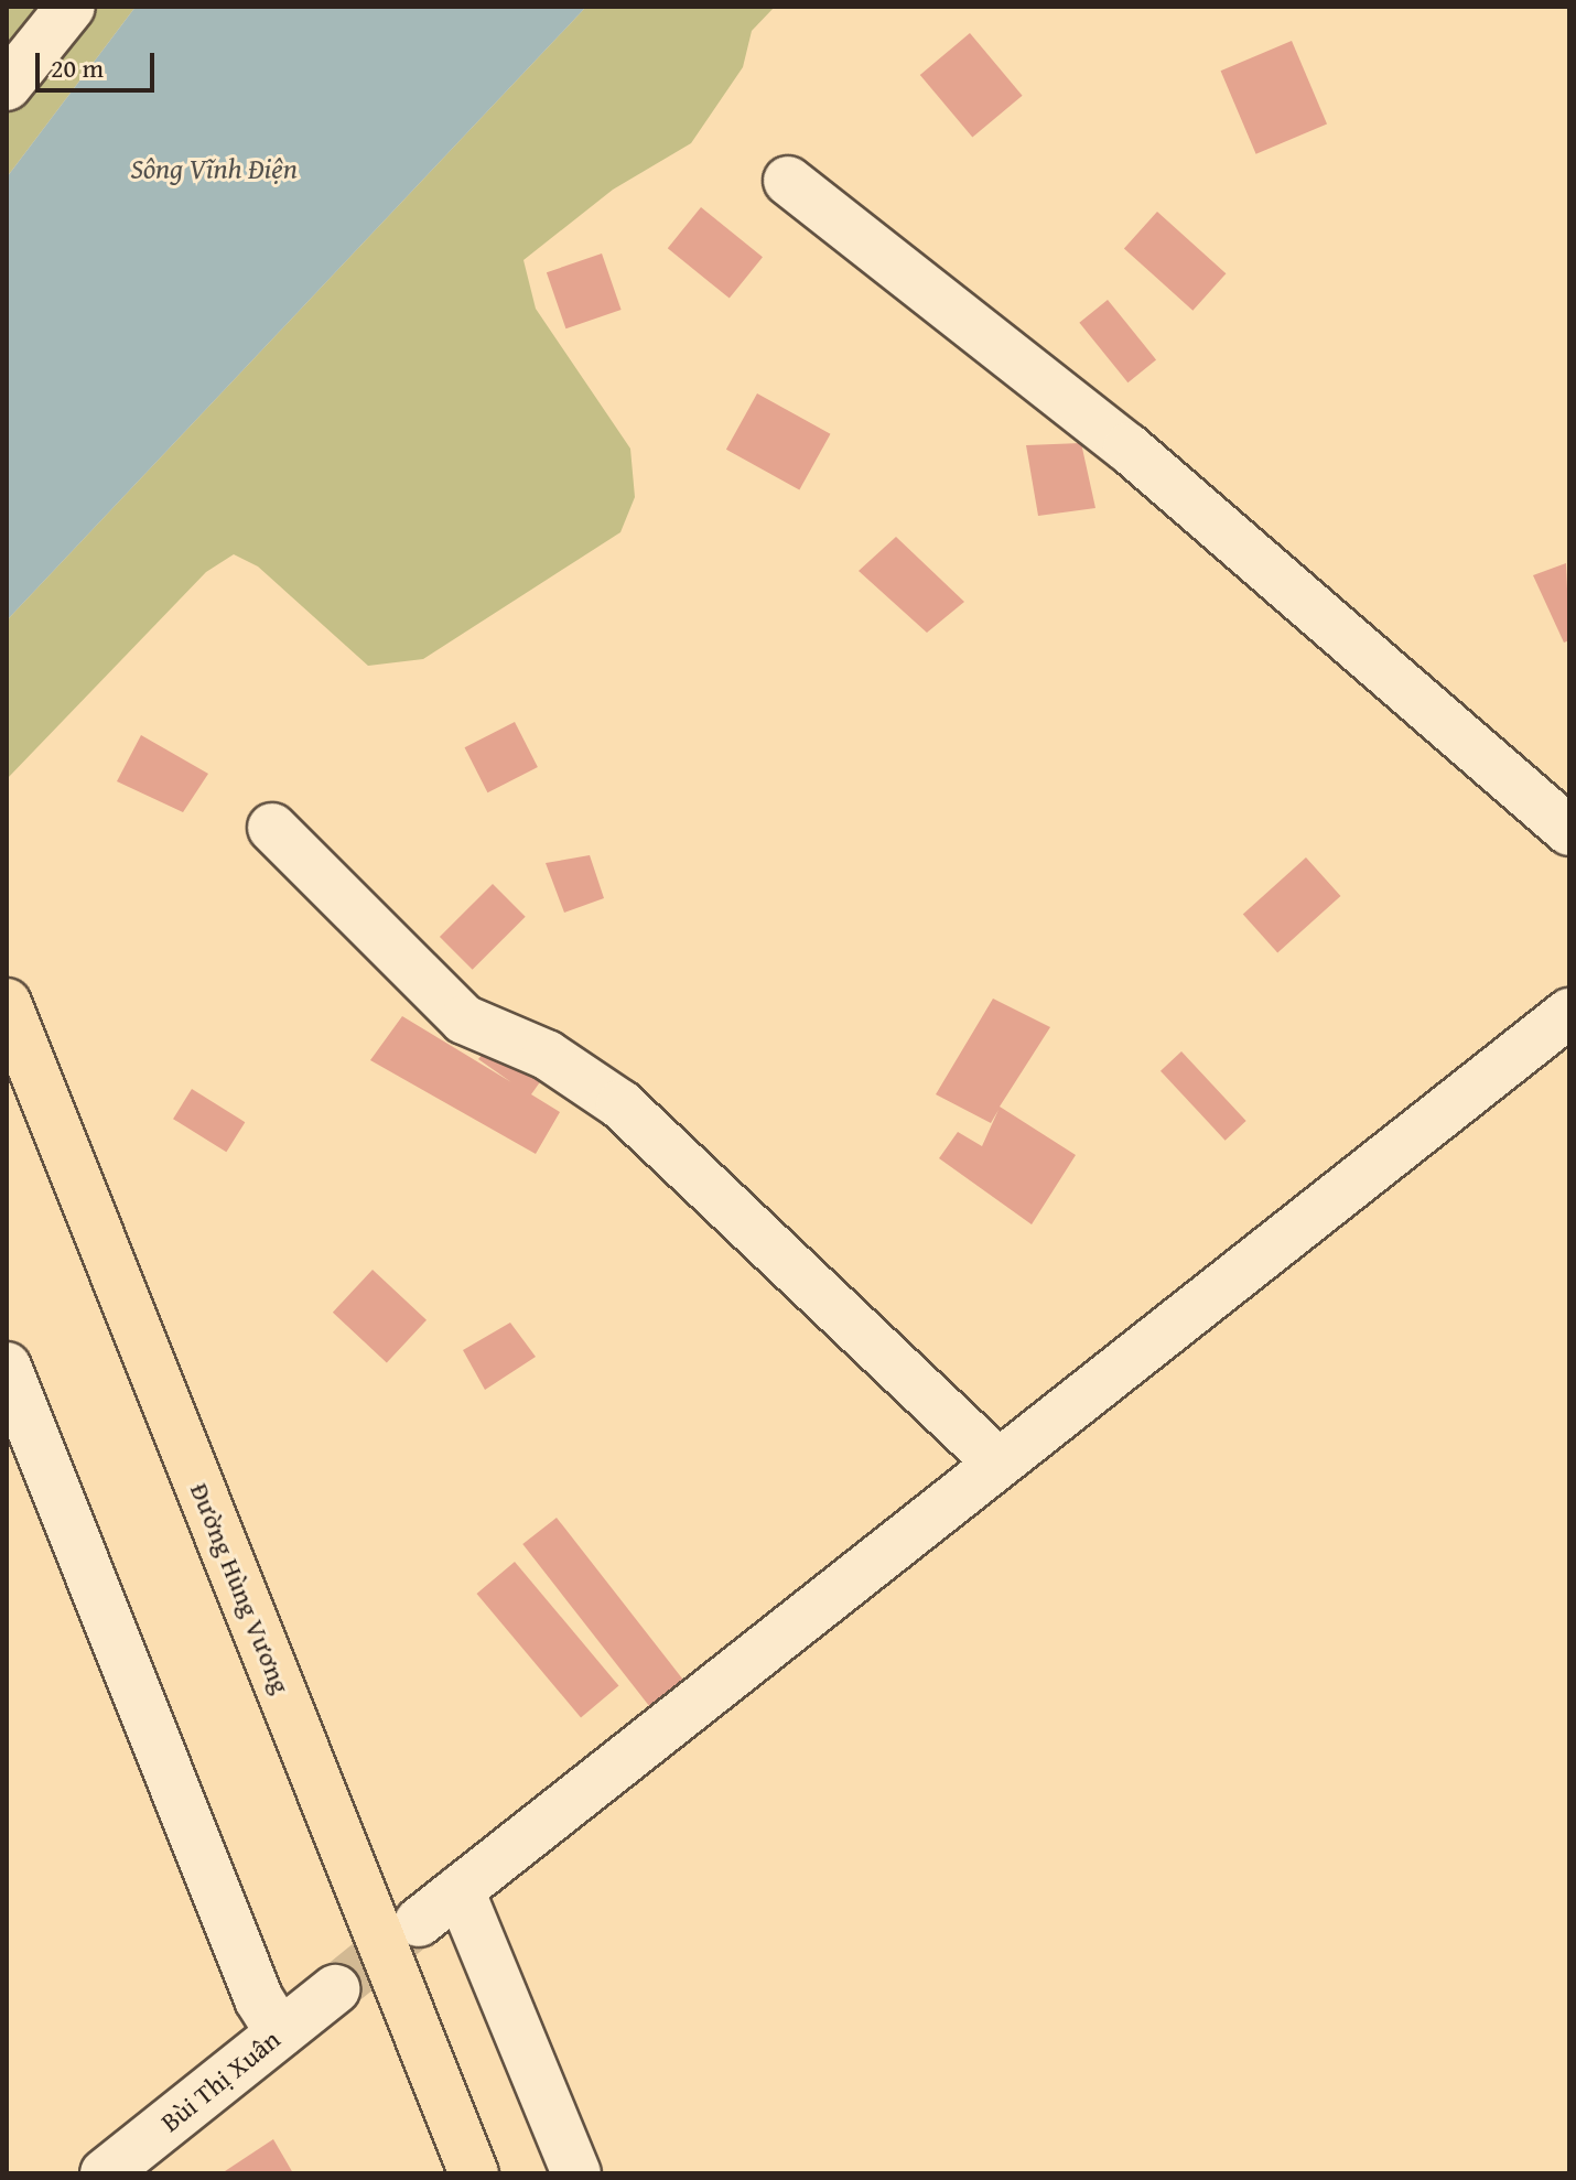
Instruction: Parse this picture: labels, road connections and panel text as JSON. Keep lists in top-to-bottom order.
{
  "streets": {
    "highway": ["Đường Hùng Vương"],
    "street": ["Bùi Thị Xuân"]
  },
  "water": ["Sông Vĩnh Điện"],
  "scale_bar": "20 m"
}
